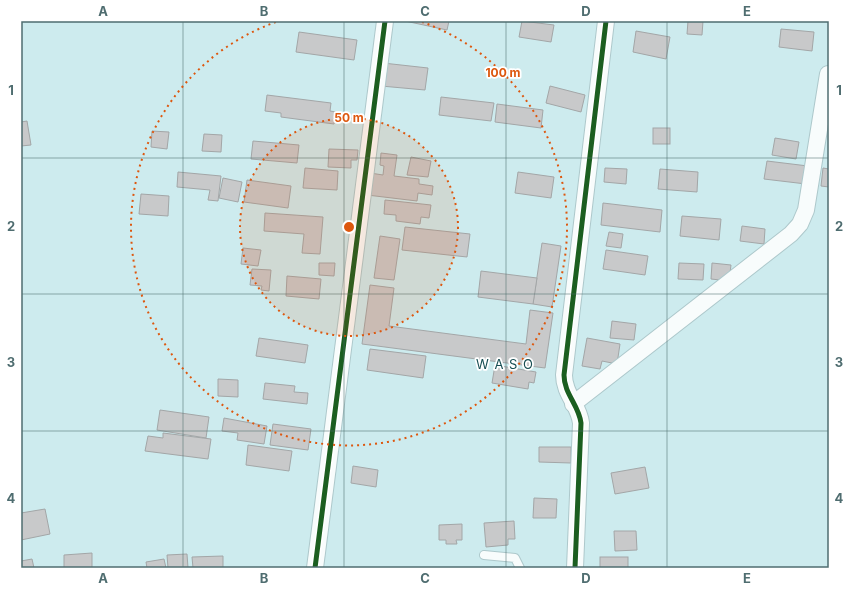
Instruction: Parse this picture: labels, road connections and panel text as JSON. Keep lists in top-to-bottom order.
{
  "districts": ["W A S O"],
  "grid": {
    "columns": [
      "A",
      "B",
      "C",
      "D",
      "E"
    ],
    "rows": [
      "1",
      "2",
      "3",
      "4"
    ]
  },
  "rings": ["100 m", "50 m"]
}
